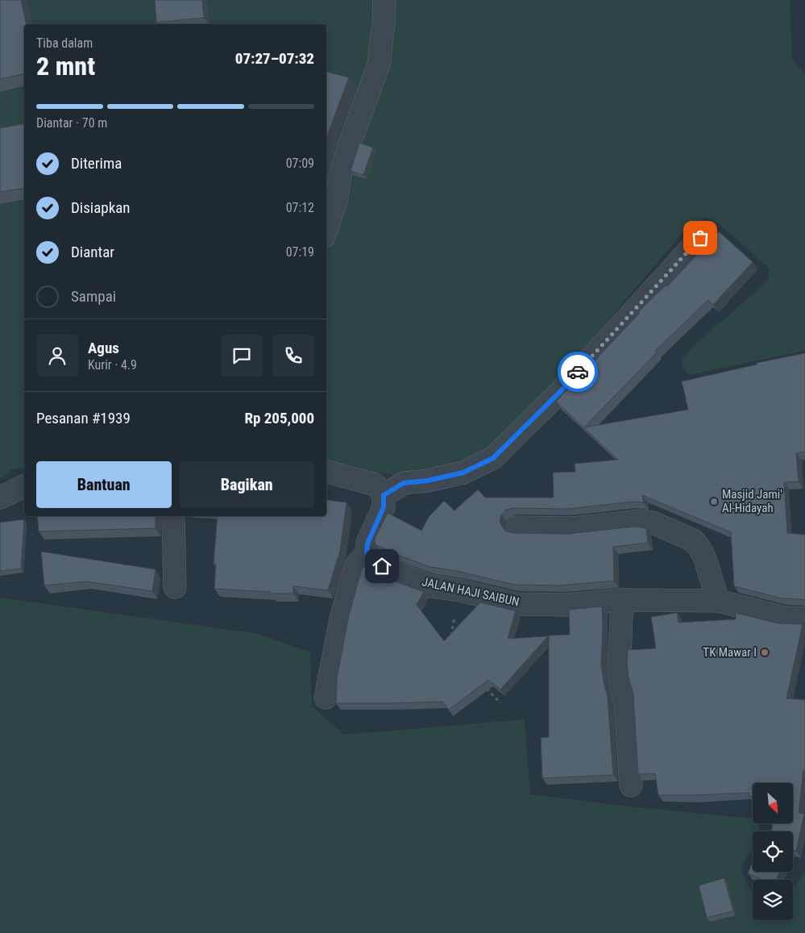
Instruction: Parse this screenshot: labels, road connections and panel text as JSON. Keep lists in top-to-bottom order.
{
  "streets": {
    "street": ["JALAN HAJI SAIBUN"]
  },
  "places": ["Masjid Jami' Al-Hidayah", "TK Mawar I"],
  "north": "bottom right",
  "page": {
    "heading": ["2 mnt", "Tiba dalam", "07:27–07:32"],
    "panel": [
      "Agus",
      "Kurir · 4.9",
      "Pesanan #1939",
      "Rp 205,000"
    ],
    "bar": "Diantar · 70 m",
    "list": [
      ["Diterima", "07:09"],
      ["Disiapkan", "07:12"],
      ["Diantar", "07:19"],
      "Sampai"
    ],
    "buttons": ["Bantuan", "Bagikan"]
  }
}
